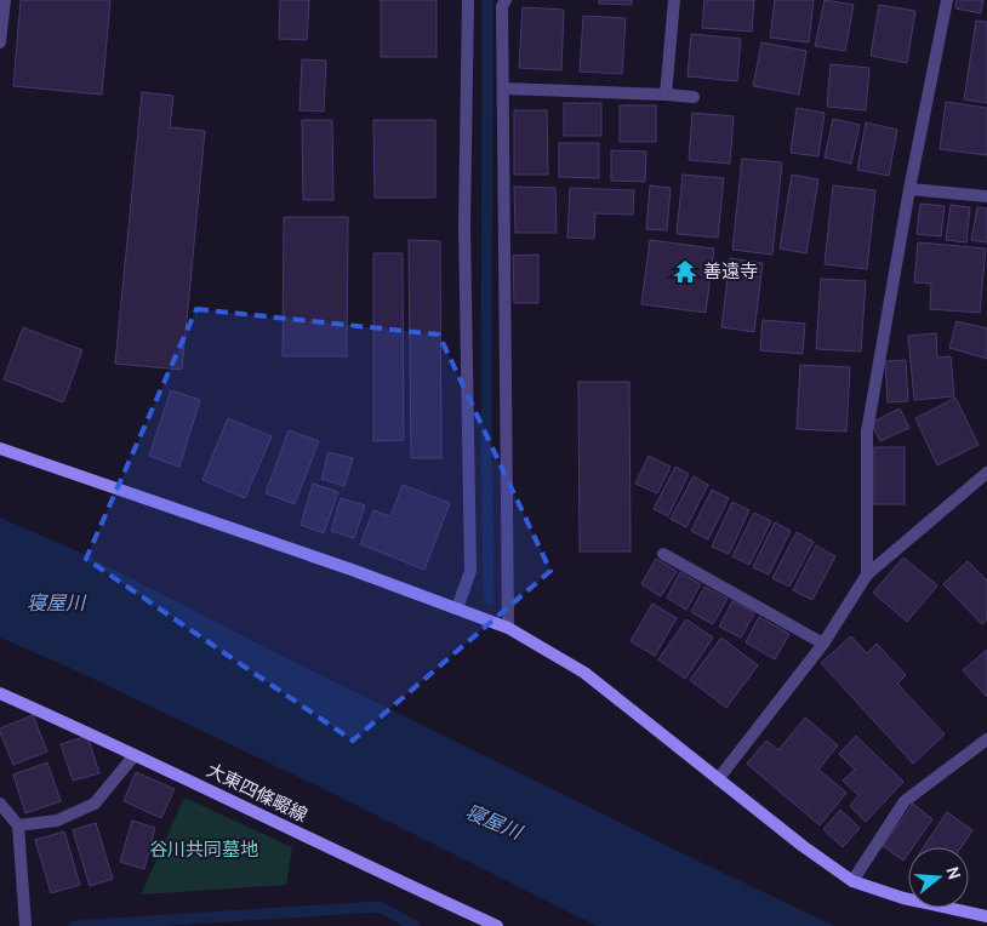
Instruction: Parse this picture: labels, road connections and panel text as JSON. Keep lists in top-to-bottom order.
{
  "streets": {
    "street": ["大東四條畷線"]
  },
  "water": ["寝屋川"],
  "parks": ["谷川共同墓地"],
  "places": {
    "temple": ["善遠寺"]
  },
  "north": "right"
}
